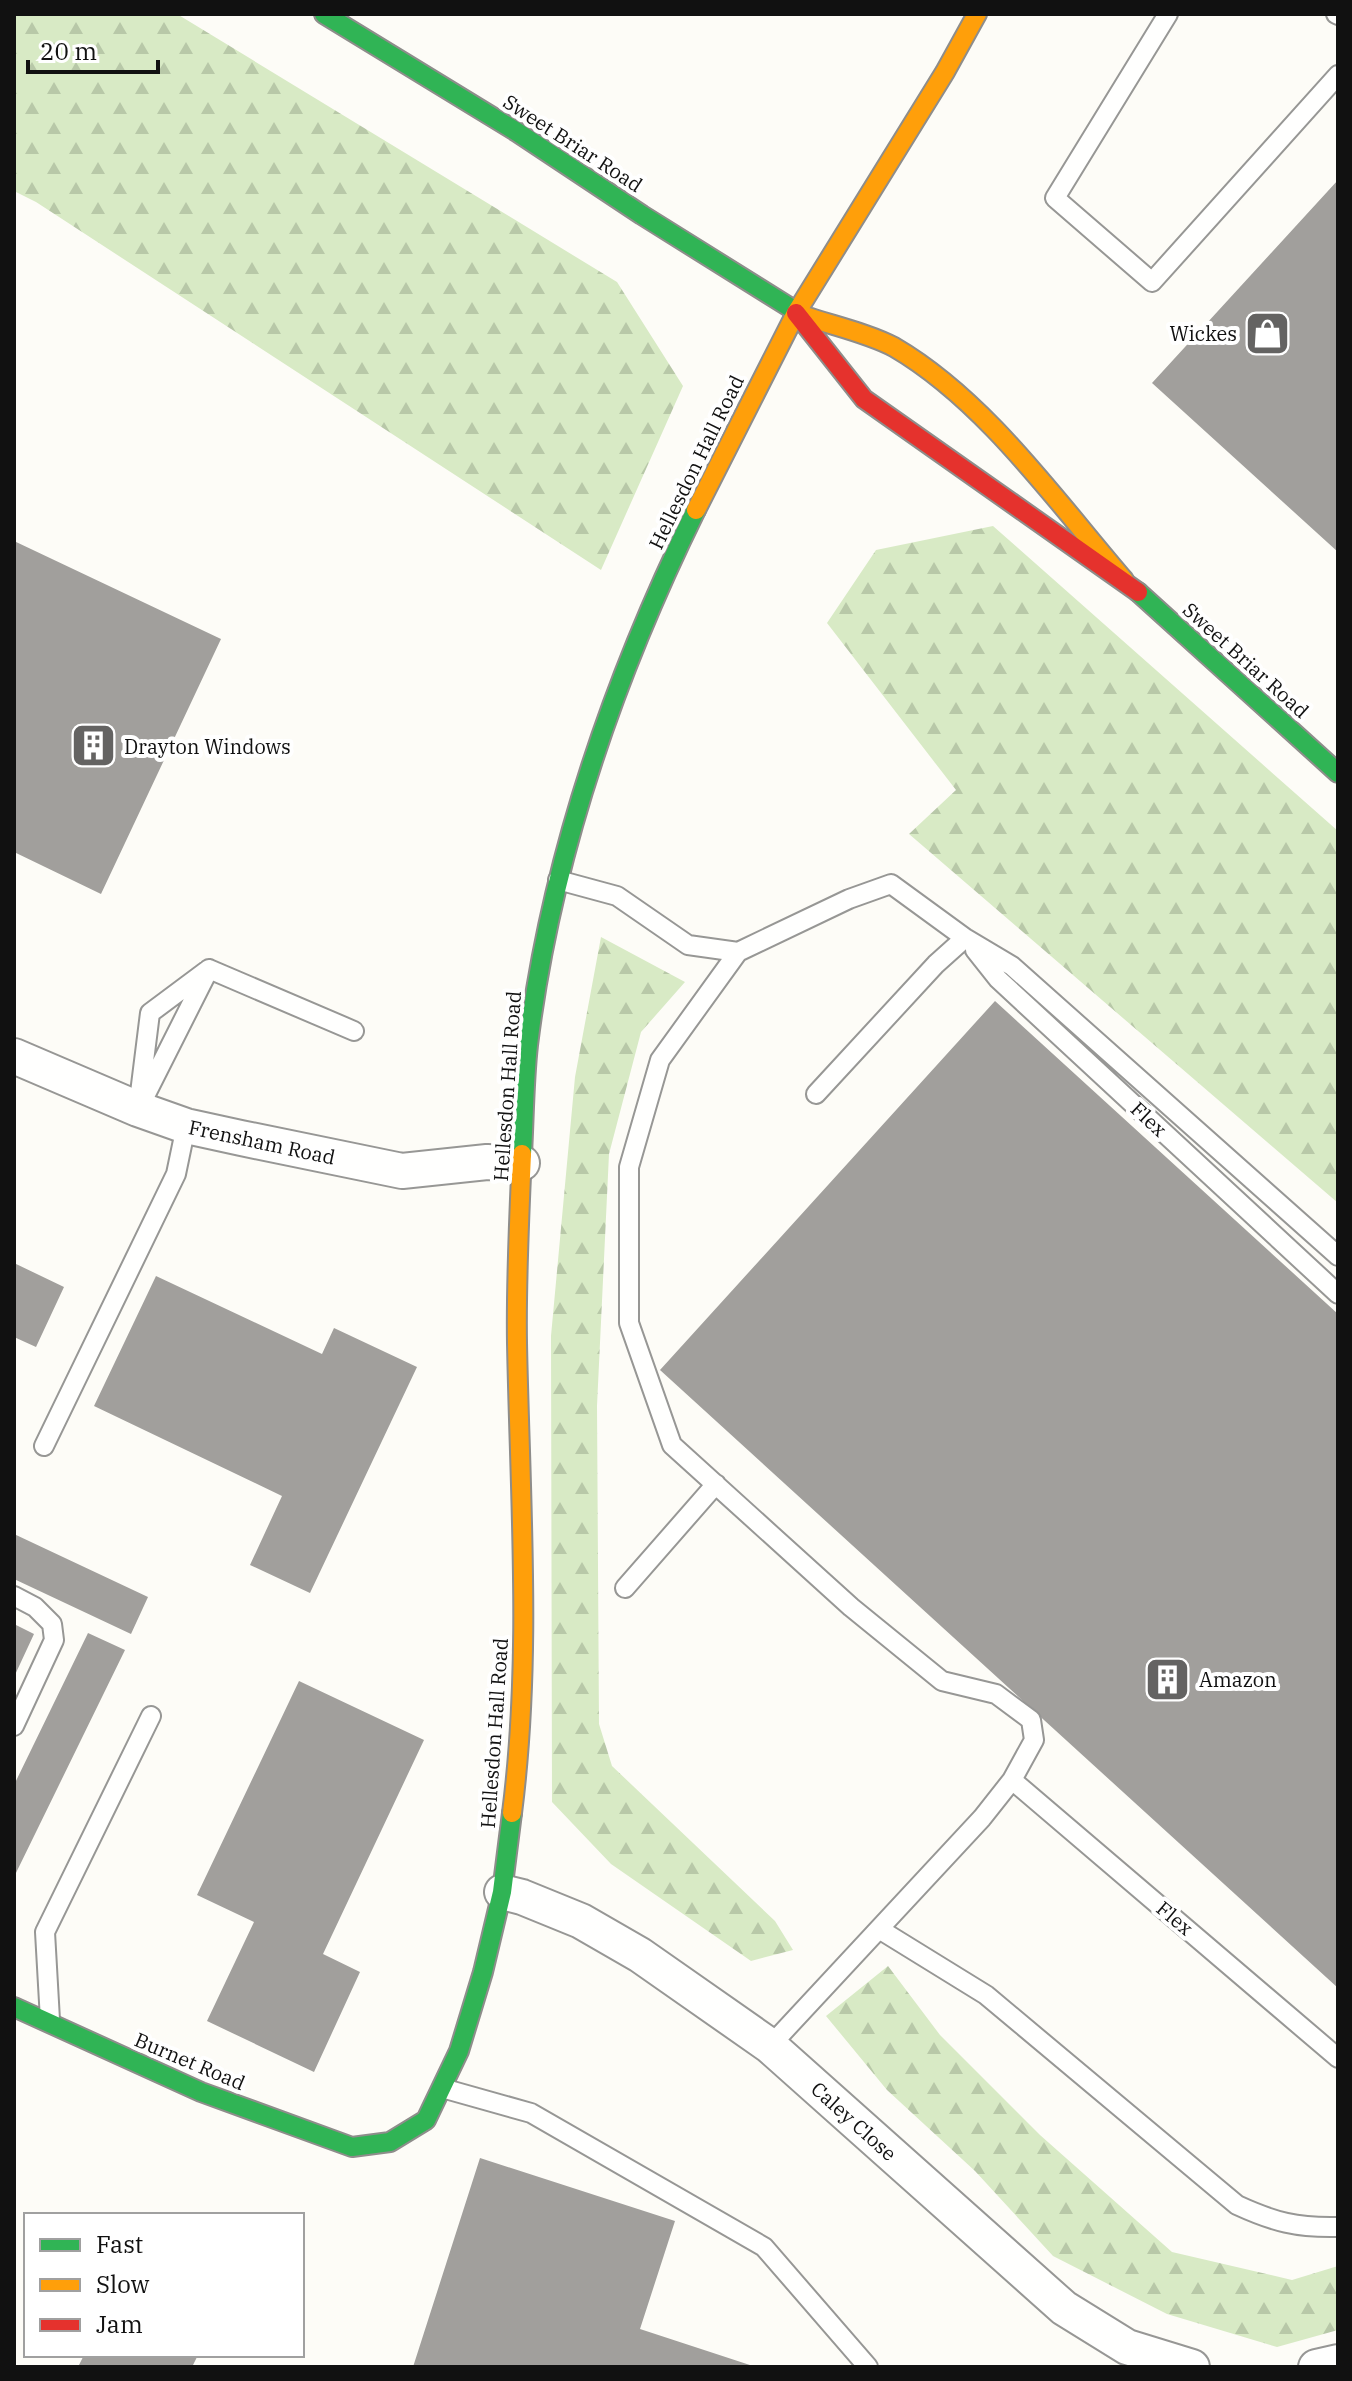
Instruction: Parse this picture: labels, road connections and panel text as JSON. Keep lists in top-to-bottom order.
{
  "streets": {
    "main road": ["Sweet Briar Road", "Hellesdon Hall Road", "Burnet Road"],
    "street": ["Frensham Road", "Caley Close"],
    "lane": ["Flex"]
  },
  "crossings": [
    ["Sweet Briar Road", "Hellesdon Hall Road"],
    ["Hellesdon Hall Road", "Frensham Road"],
    ["Hellesdon Hall Road", "Burnet Road"],
    ["Hellesdon Hall Road", "Caley Close"]
  ],
  "places": {
    "shop": ["Wickes"],
    "building": ["Drayton Windows", "Amazon"]
  },
  "legend": ["Fast", "Slow", "Jam"],
  "scale_bar": "20 m"
}
